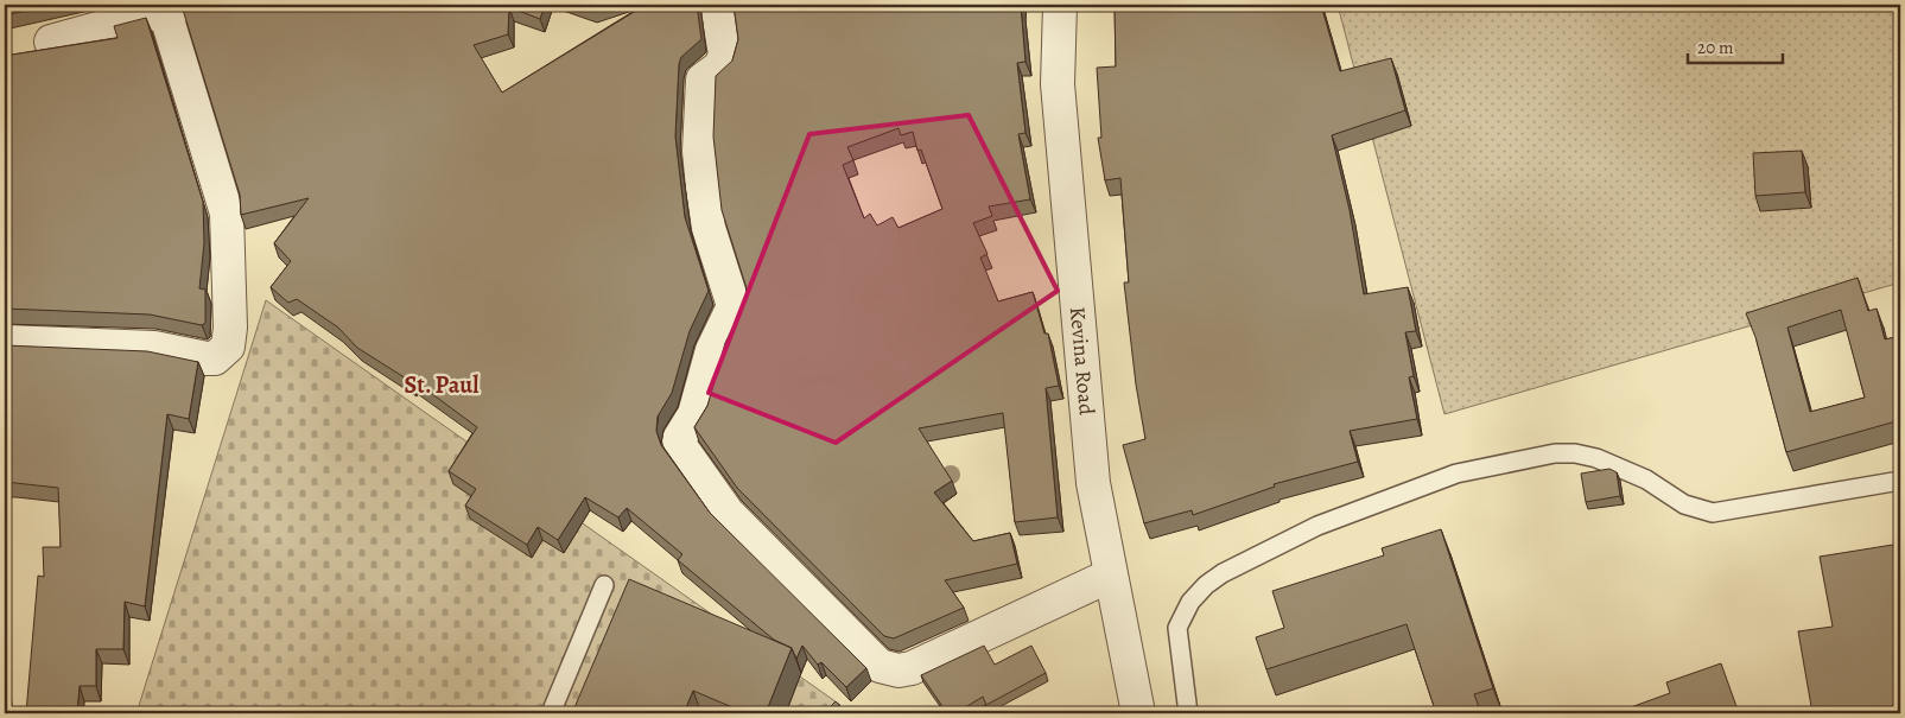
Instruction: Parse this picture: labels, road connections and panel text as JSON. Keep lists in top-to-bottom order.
{
  "streets": {
    "street": ["Kevina Road"]
  },
  "districts": ["St. Paul"],
  "scale_bar": "20 m"
}
